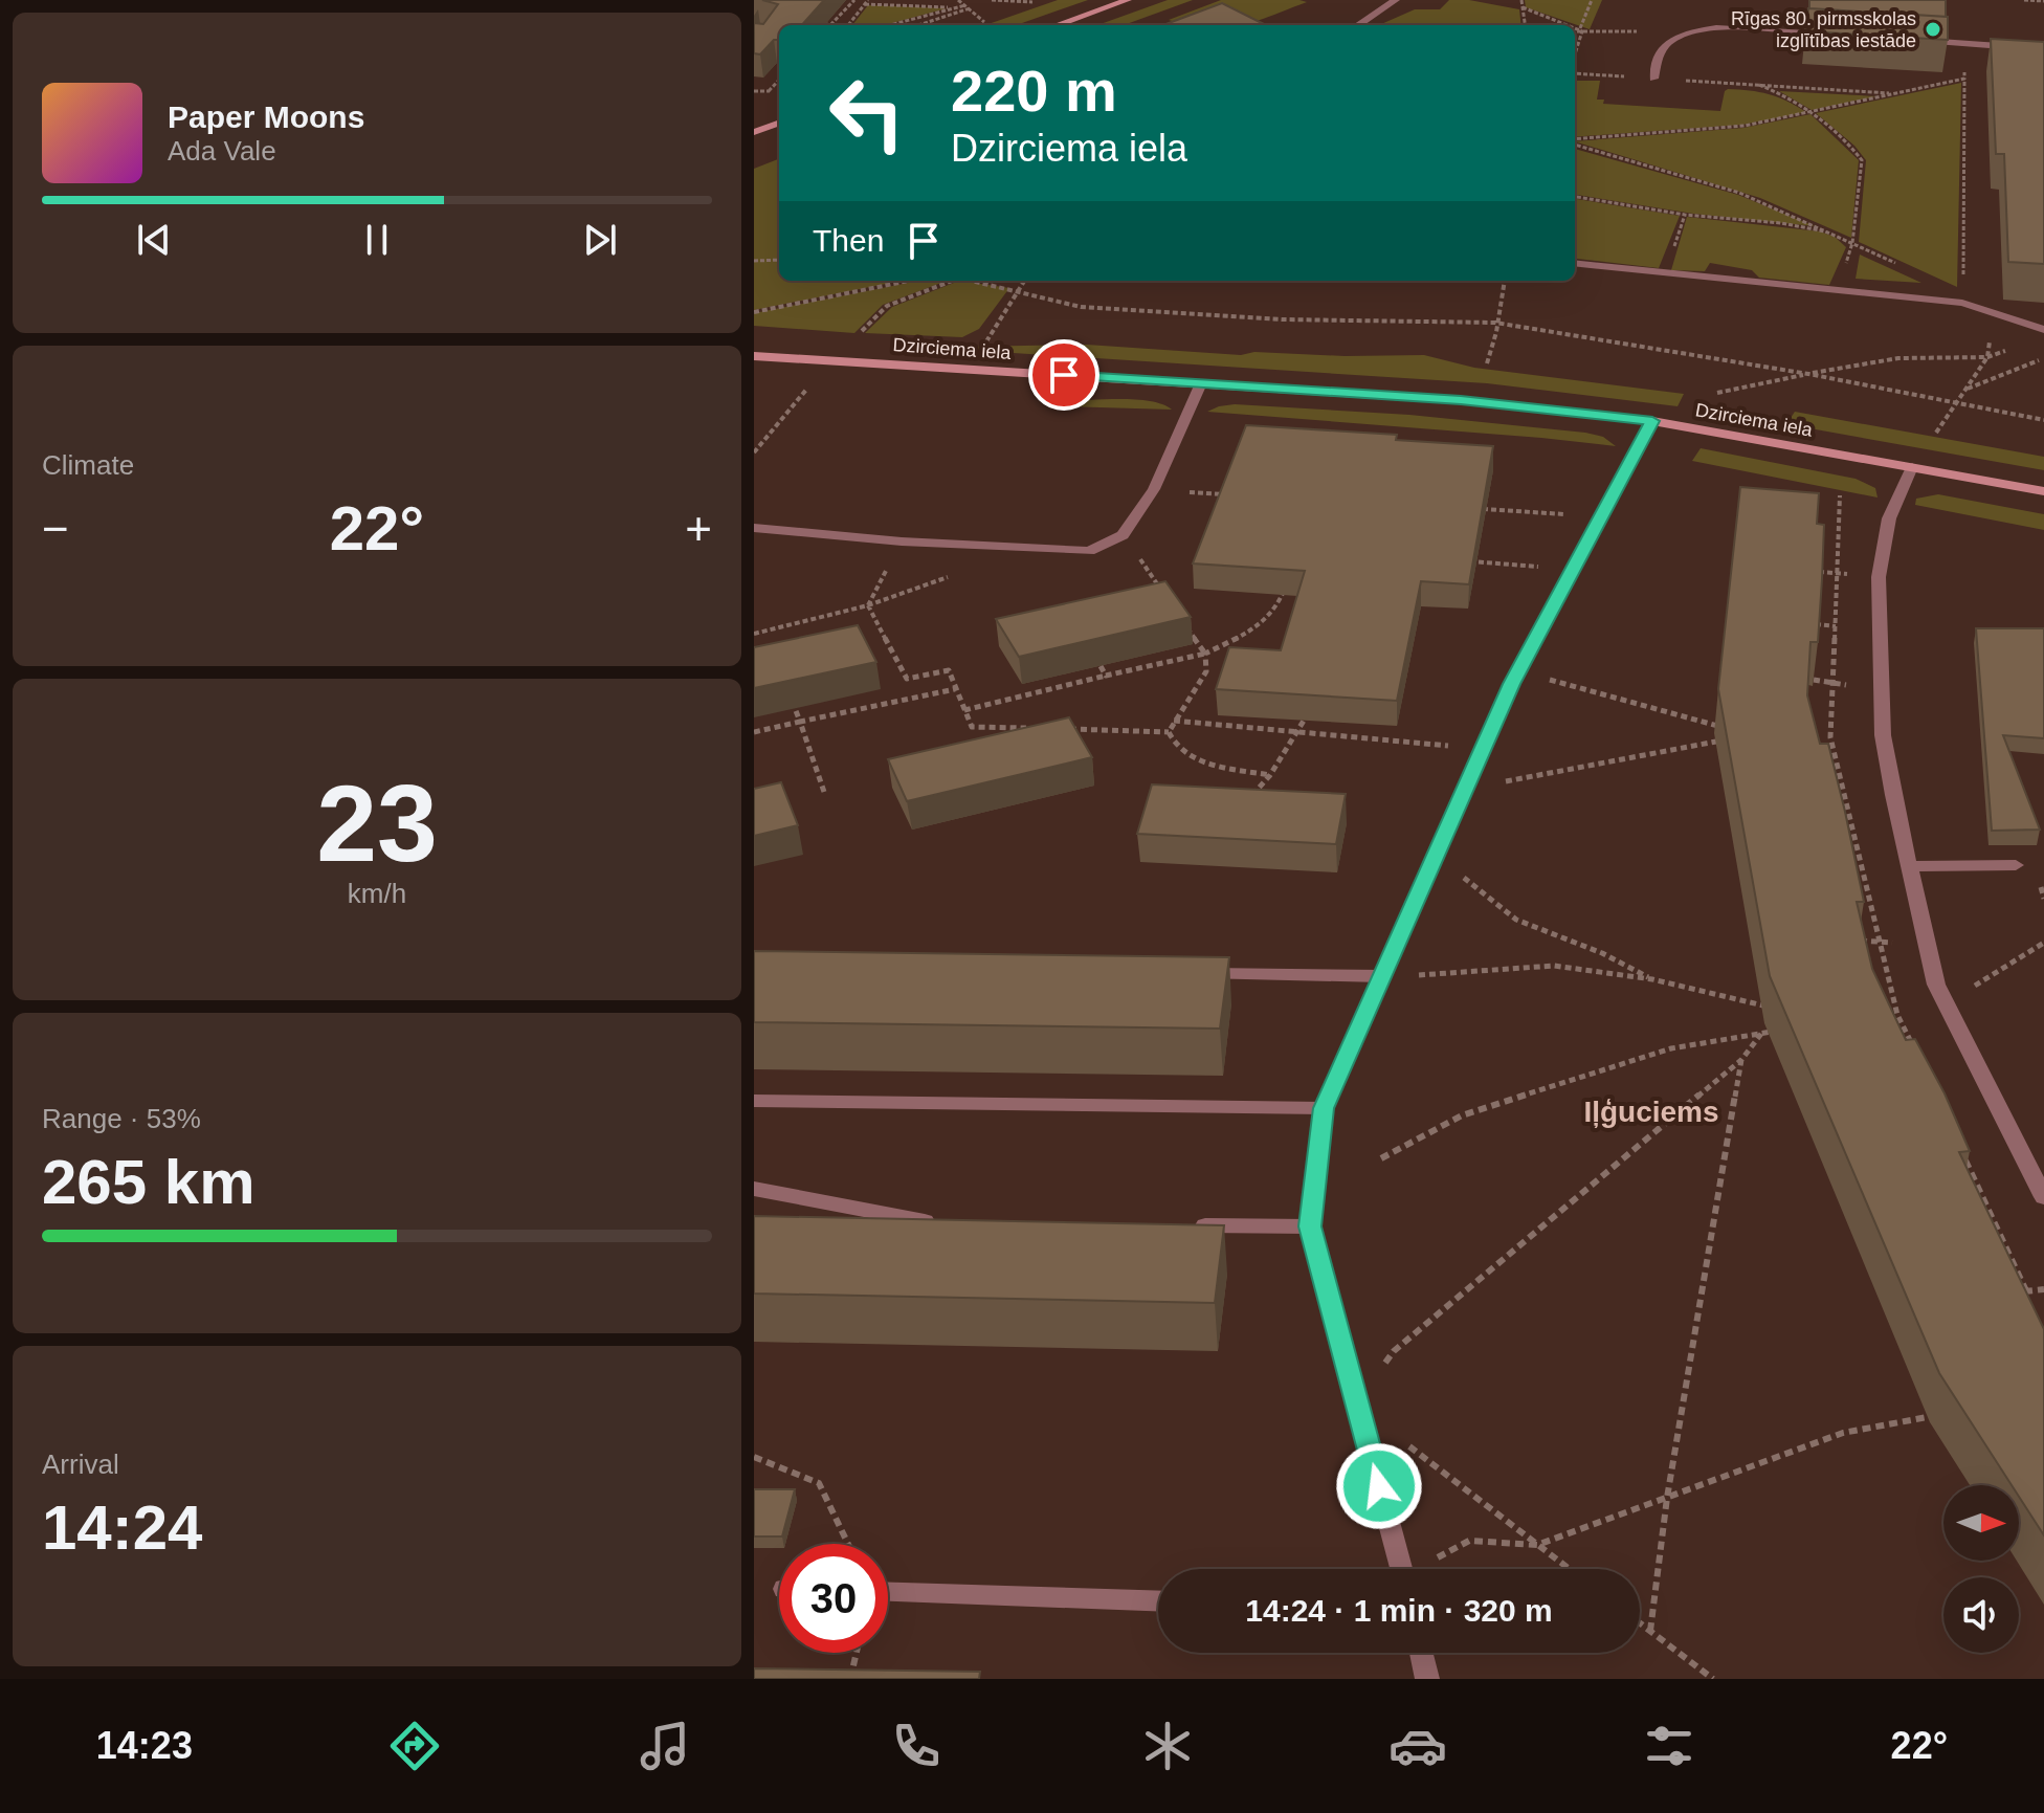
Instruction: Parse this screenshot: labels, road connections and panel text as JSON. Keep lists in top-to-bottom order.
{
  "streets": {
    "street": ["Dzirciema iela"]
  },
  "districts": ["Iļģuciems"],
  "places": ["Rīgas 80. pirmsskolas izglītības iestāde"],
  "north": "right",
  "page": {
    "turn": ["220 m", "Dzirciema iela"],
    "song": ["Paper Moons", "Ada Vale"],
    "then": "Then",
    "tile": [
      "Climate",
      ["23", "km/h"],
      ["Range · 53%", "265 km"],
      ["Arrival", "14:24"]
    ],
    "heat": ["−", "22°", "+"],
    "limit": "30",
    "trip": "14:24 · 1 min · 320 m",
    "tabs": ["14:23", "22°"]
  }
}
